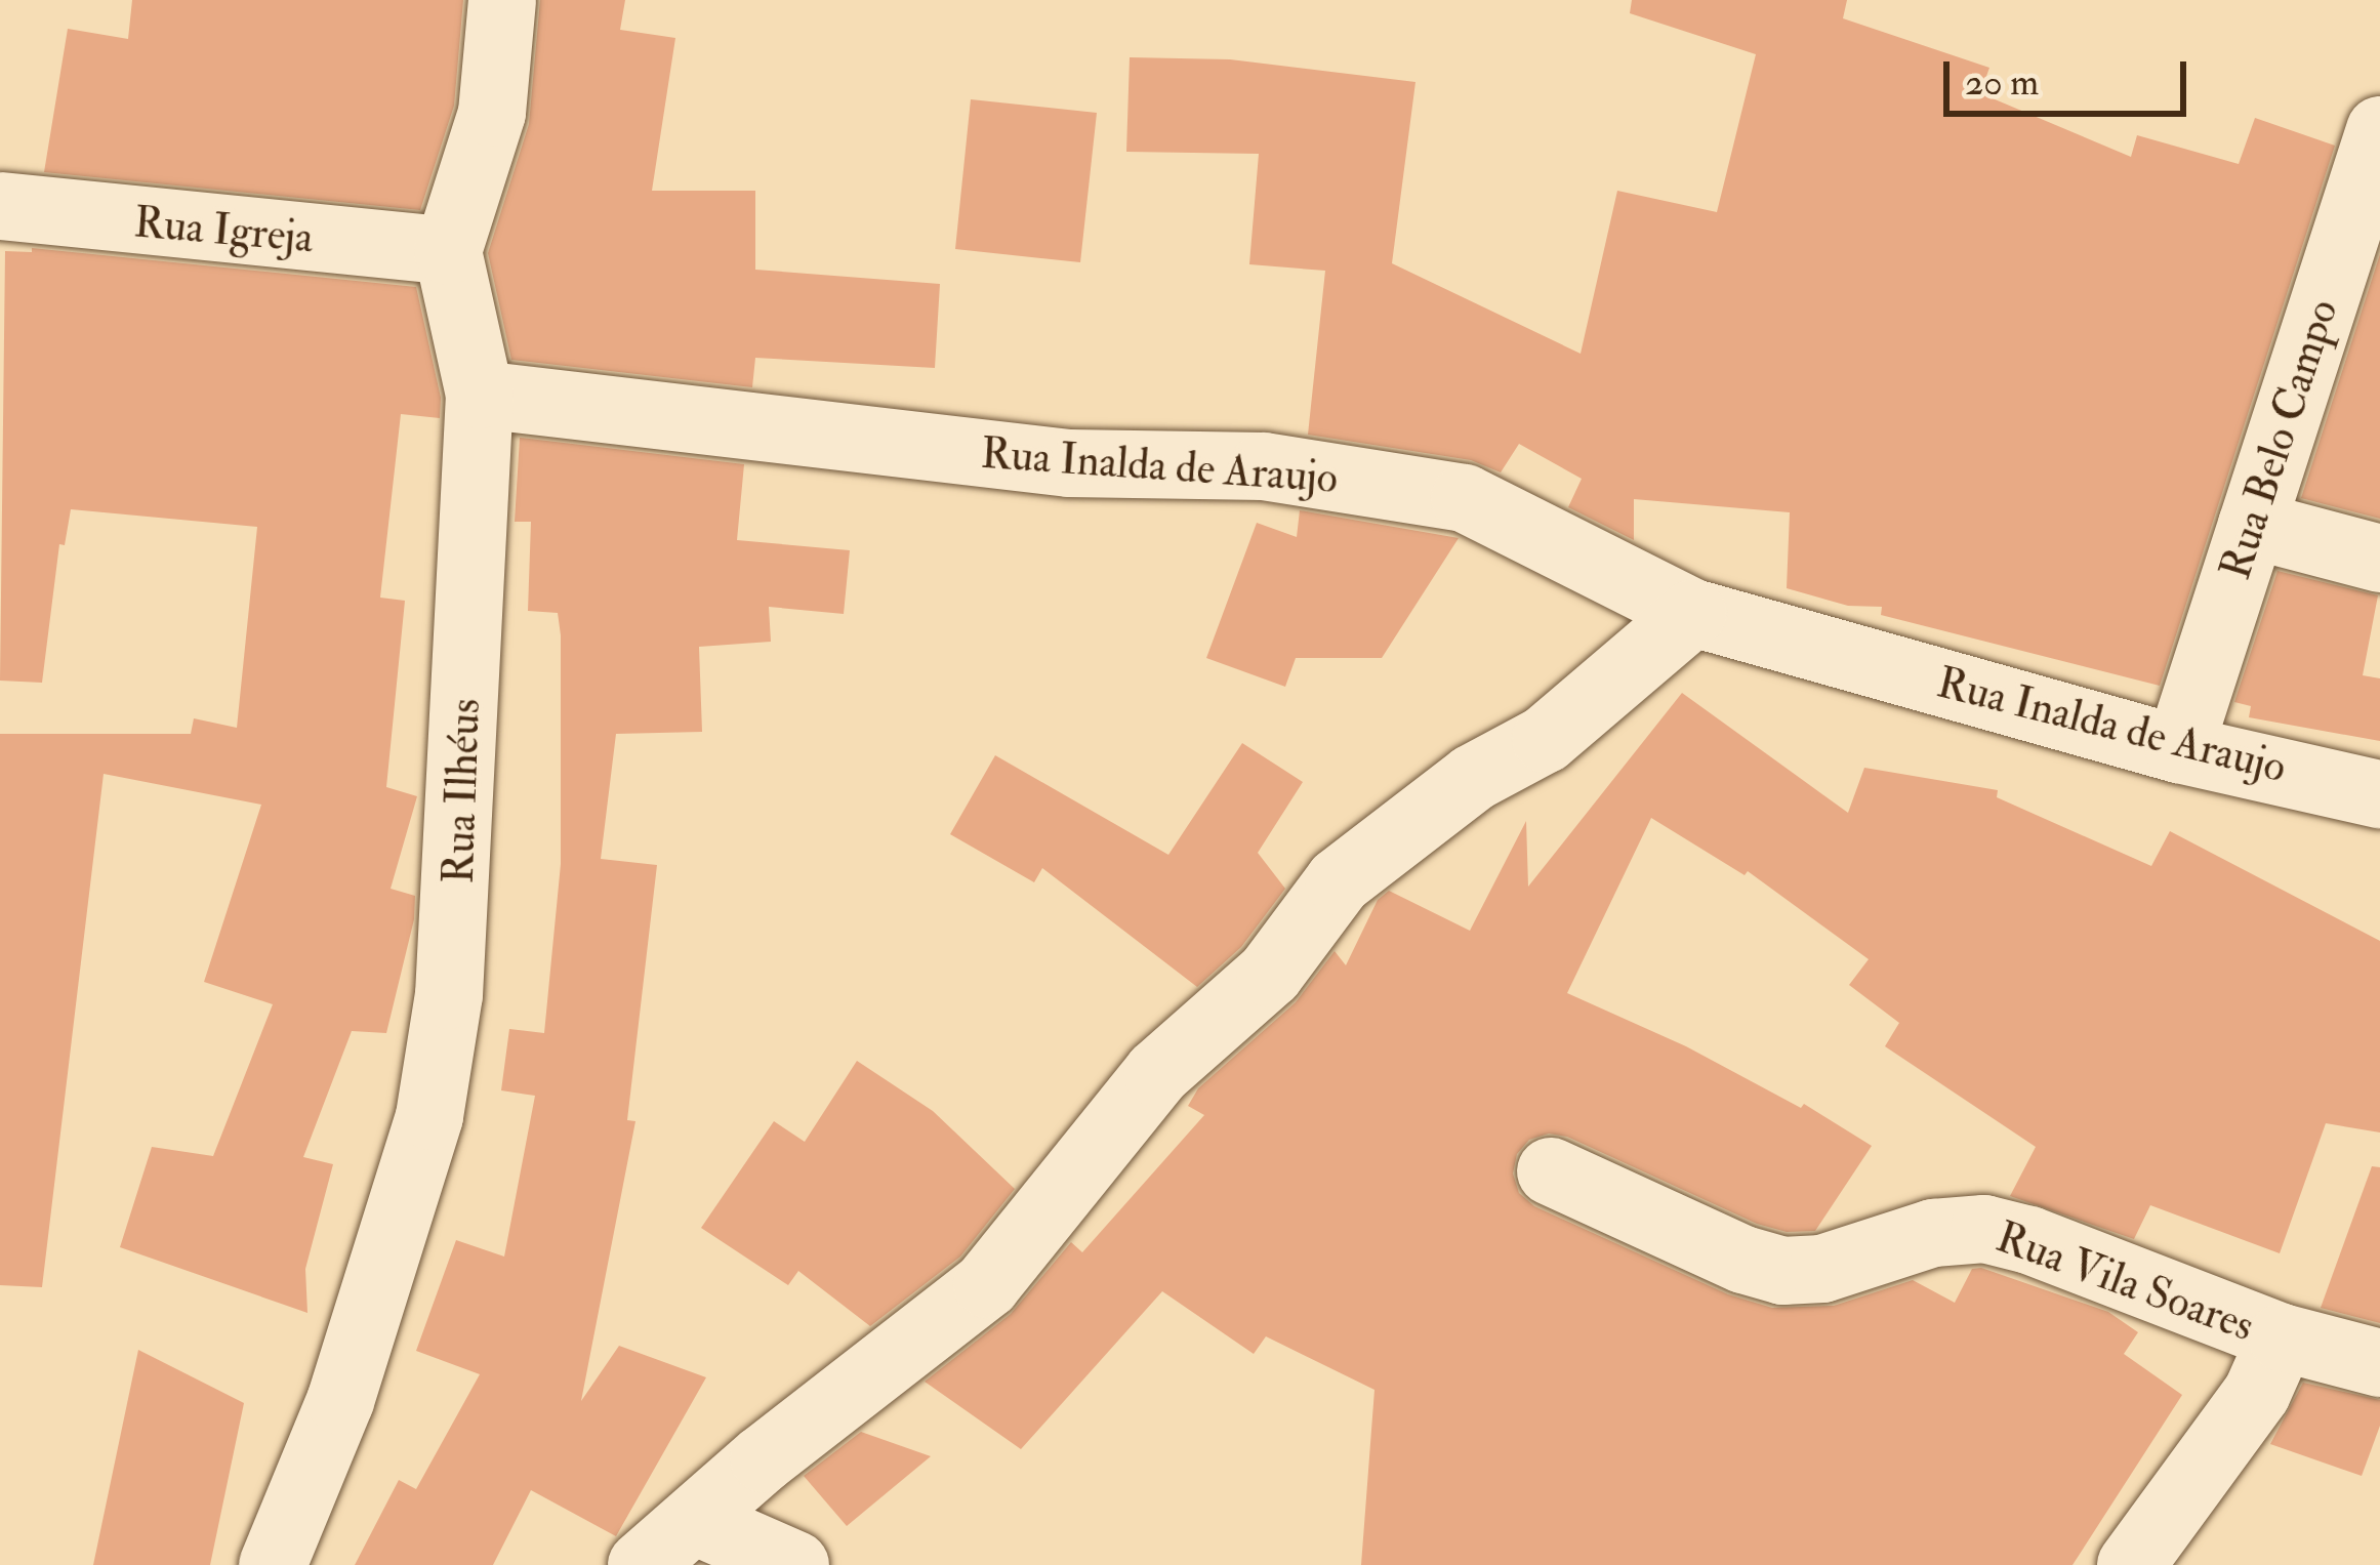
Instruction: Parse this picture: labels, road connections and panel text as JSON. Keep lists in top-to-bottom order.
{
  "streets": {
    "street": [
      "Rua Igreja",
      "Rua Belo Campo",
      "Rua Inalda de Araujo",
      "Rua Ilhéus",
      "Rua Vila Soares"
    ]
  },
  "crossings": [
    ["Rua Igreja", "Rua Ilhéus"],
    ["Rua Belo Campo", "Rua Inalda de Araujo"],
    ["Rua Inalda de Araujo", "Rua Ilhéus"]
  ],
  "scale_bar": "20 m"
}
